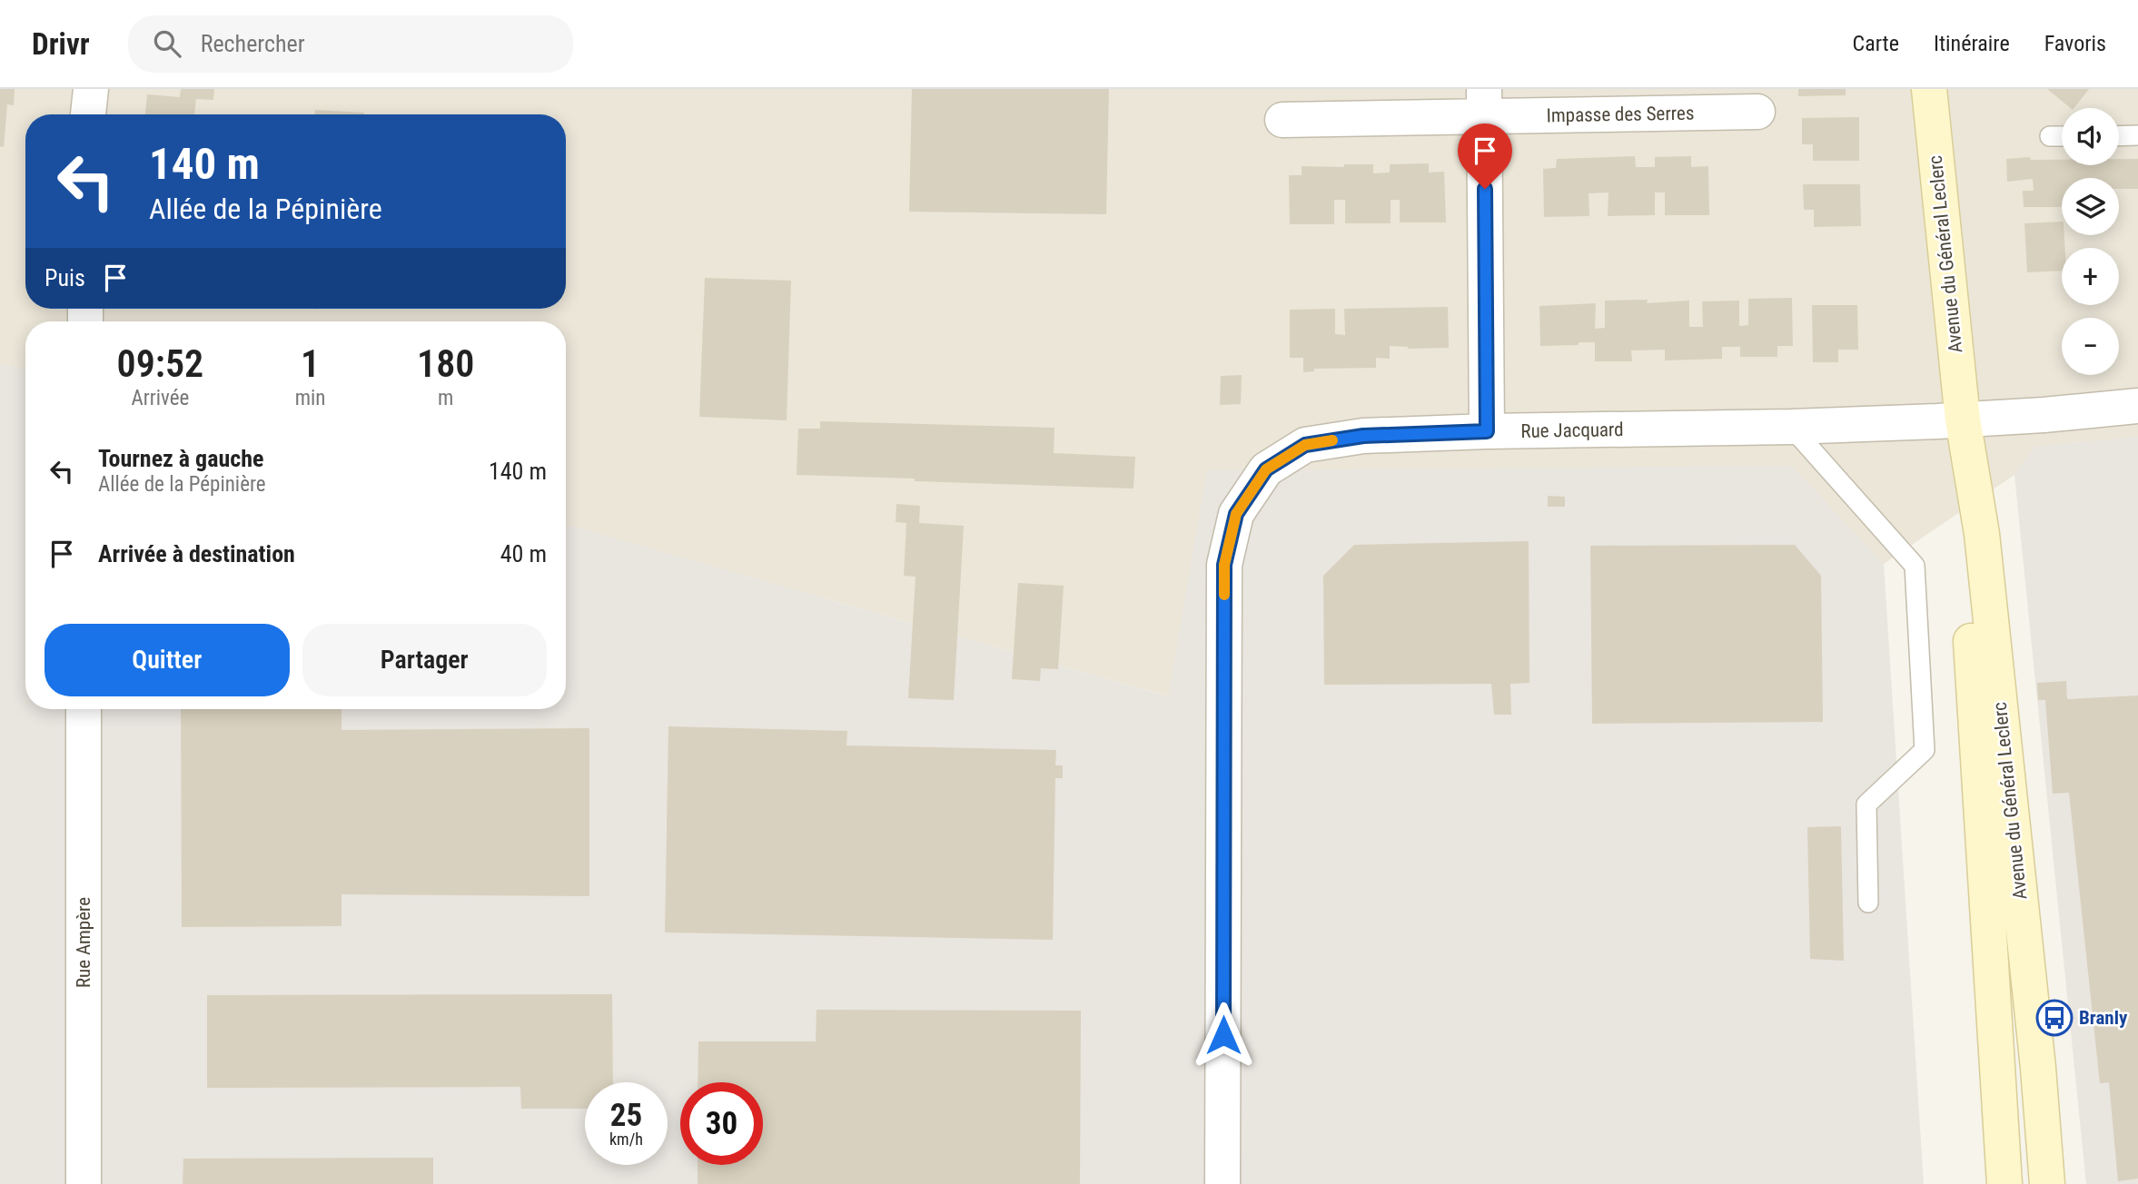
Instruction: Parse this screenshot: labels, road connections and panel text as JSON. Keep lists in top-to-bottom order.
{
  "streets": {
    "main road": ["Avenue du Général Leclerc"],
    "street": ["Impasse des Serres", "Rue Jacquard", "Rue Ampère"]
  },
  "crossings": [
    ["Avenue du Général Leclerc", "Rue Jacquard"]
  ],
  "places": {
    "bus stop": ["Branly"]
  },
  "page": {
    "header": "Drivr",
    "search": "Rechercher",
    "nav": ["Carte", "Itinéraire", "Favoris"],
    "map_buttons": ["+", "−"],
    "turn": ["140 m", "Allée de la Pépinière"],
    "then": "Puis",
    "eta": [
      "09:52",
      "Arrivée",
      "1",
      "min",
      "180",
      "m"
    ],
    "list": [
      {
        "name": "Tournez à gauche",
        "note": "Allée de la Pépinière",
        "value": "140 m"
      },
      {
        "name": "Arrivée à destination",
        "value": "40 m"
      }
    ],
    "buttons": ["Quitter", "Partager"],
    "speed": "25 km/h",
    "limit": "30"
  }
}
